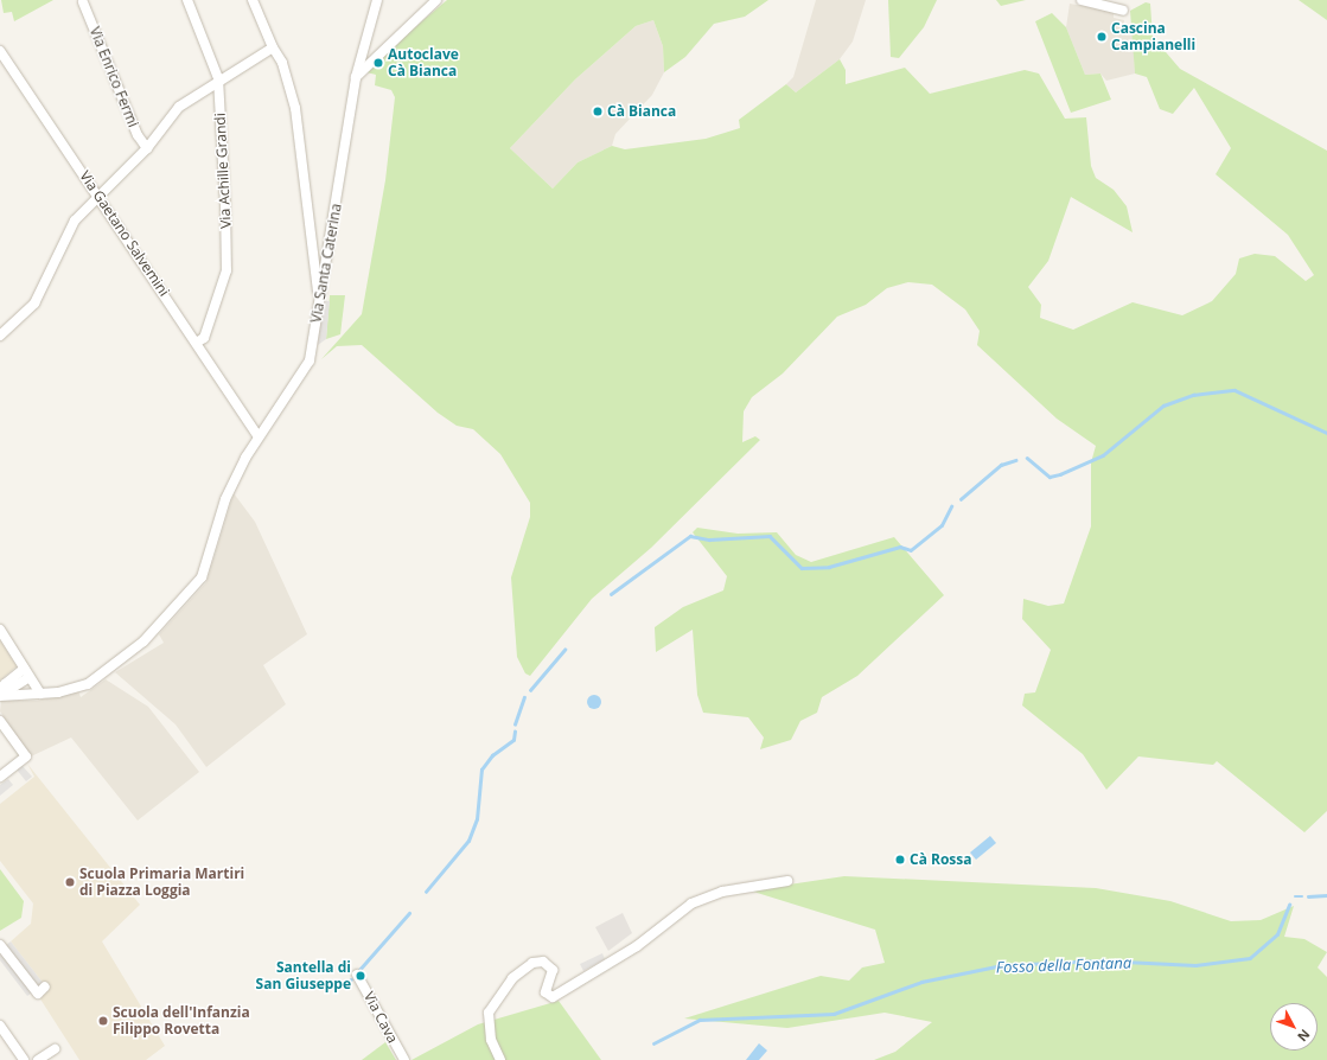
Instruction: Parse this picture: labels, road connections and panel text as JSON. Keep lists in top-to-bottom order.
{
  "streets": {
    "street": [
      "Via Enrico Fermi",
      "Via Achille Grandi",
      "Via Gaetano Salvemini",
      "Via Santa Caterina",
      "Via Cava"
    ]
  },
  "crossings": [
    ["Via Enrico Fermi", "Via Achille Grandi"],
    ["Via Enrico Fermi", "Via Gaetano Salvemini"],
    ["Via Achille Grandi", "Via Gaetano Salvemini"],
    ["Via Gaetano Salvemini", "Via Santa Caterina"]
  ],
  "water": ["Fosso della Fontana"],
  "places": [
    "Cascina Campianelli",
    "Autoclave Cà Bianca",
    "Cà Bianca",
    "Cà Rossa",
    "Scuola Primaria Martiri di Piazza Loggia",
    "Santella di San Giuseppe",
    "Scuola dell'Infanzia Filippo Rovetta"
  ],
  "north": "bottom right"
}
